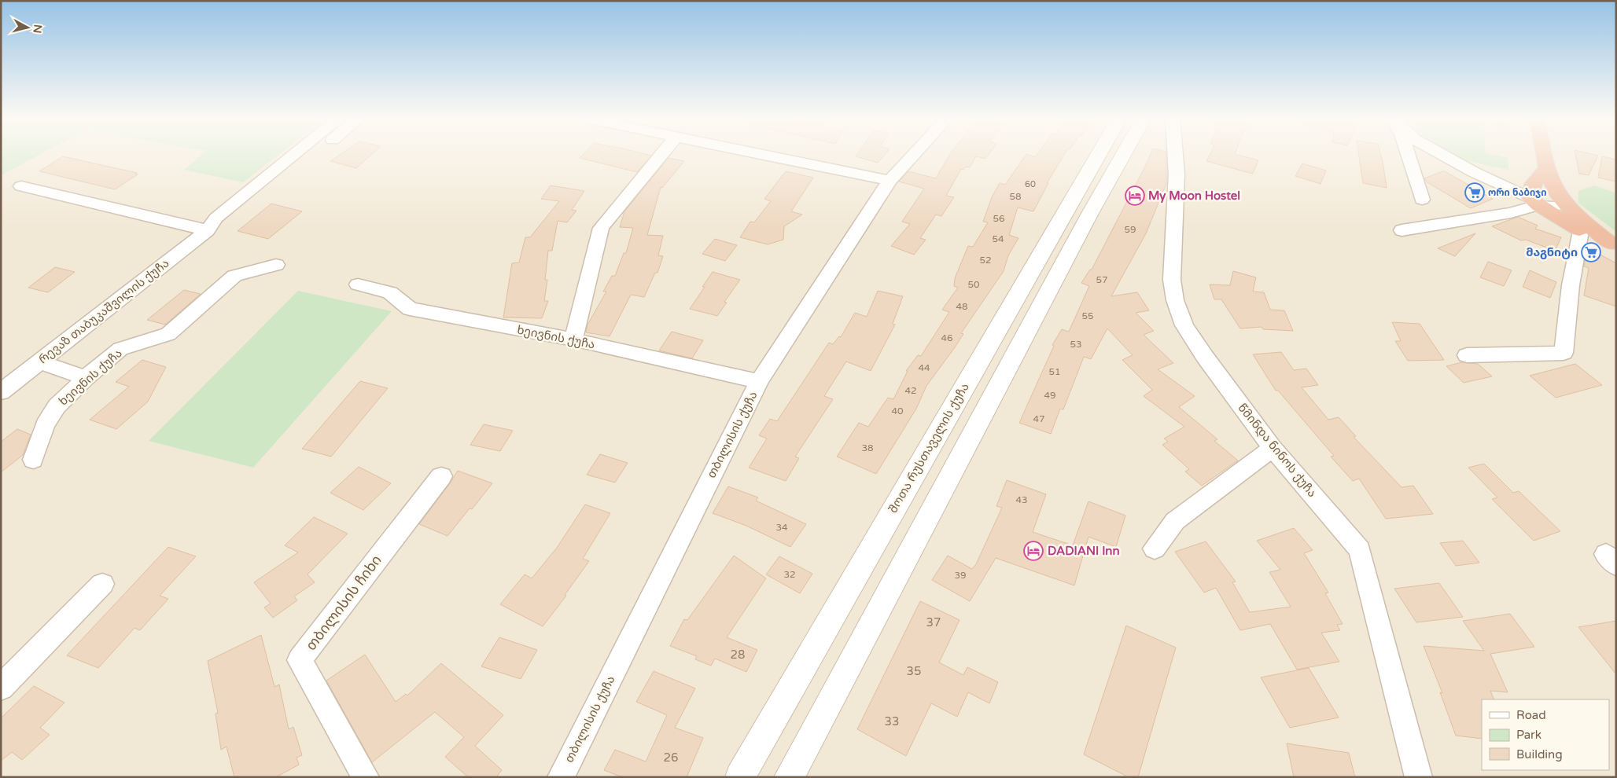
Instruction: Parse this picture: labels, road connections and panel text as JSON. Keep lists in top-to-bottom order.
{
  "streets": {
    "street": [
      "რევაზ თაბუკაშვილის ქუჩა",
      "ხეივნის ქუჩა",
      "თბილისის ქუჩა",
      "შოთა რუსთაველის ქუჩა",
      "წმინდა ნინოს ქუჩა",
      "თბილისის ჩიხი"
    ]
  },
  "crossings": [
    ["ხეივნის ქუჩა", "თბილისის ქუჩა"]
  ],
  "places": {
    "supermarket": ["ორი ნაბიჯი", "მაგნიტი"],
    "hotel": ["My Moon Hostel", "DADIANI Inn"]
  },
  "house_numbers": [
    "60",
    "58",
    "56",
    "59",
    "54",
    "52",
    "57",
    "50",
    "48",
    "55",
    "46",
    "53",
    "44",
    "51",
    "42",
    "49",
    "40",
    "47",
    "38",
    "43",
    "34",
    "32",
    "39",
    "37",
    "28",
    "35",
    "33",
    "26"
  ],
  "legend": ["Road", "Park", "Building"],
  "north": "right"
}
